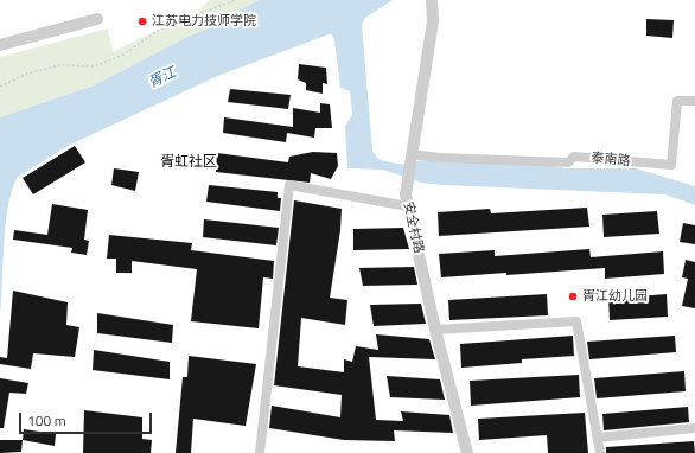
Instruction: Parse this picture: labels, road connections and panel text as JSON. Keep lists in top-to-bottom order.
{
  "streets": {
    "street": ["泰南路", "安全村路"]
  },
  "crossings": [
    ["泰南路", "安全村路"]
  ],
  "districts": ["胥虹社区"],
  "water": ["胥江"],
  "places": ["江苏电力技师学院", "胥江幼儿园"],
  "scale_bar": "100 m"
}
